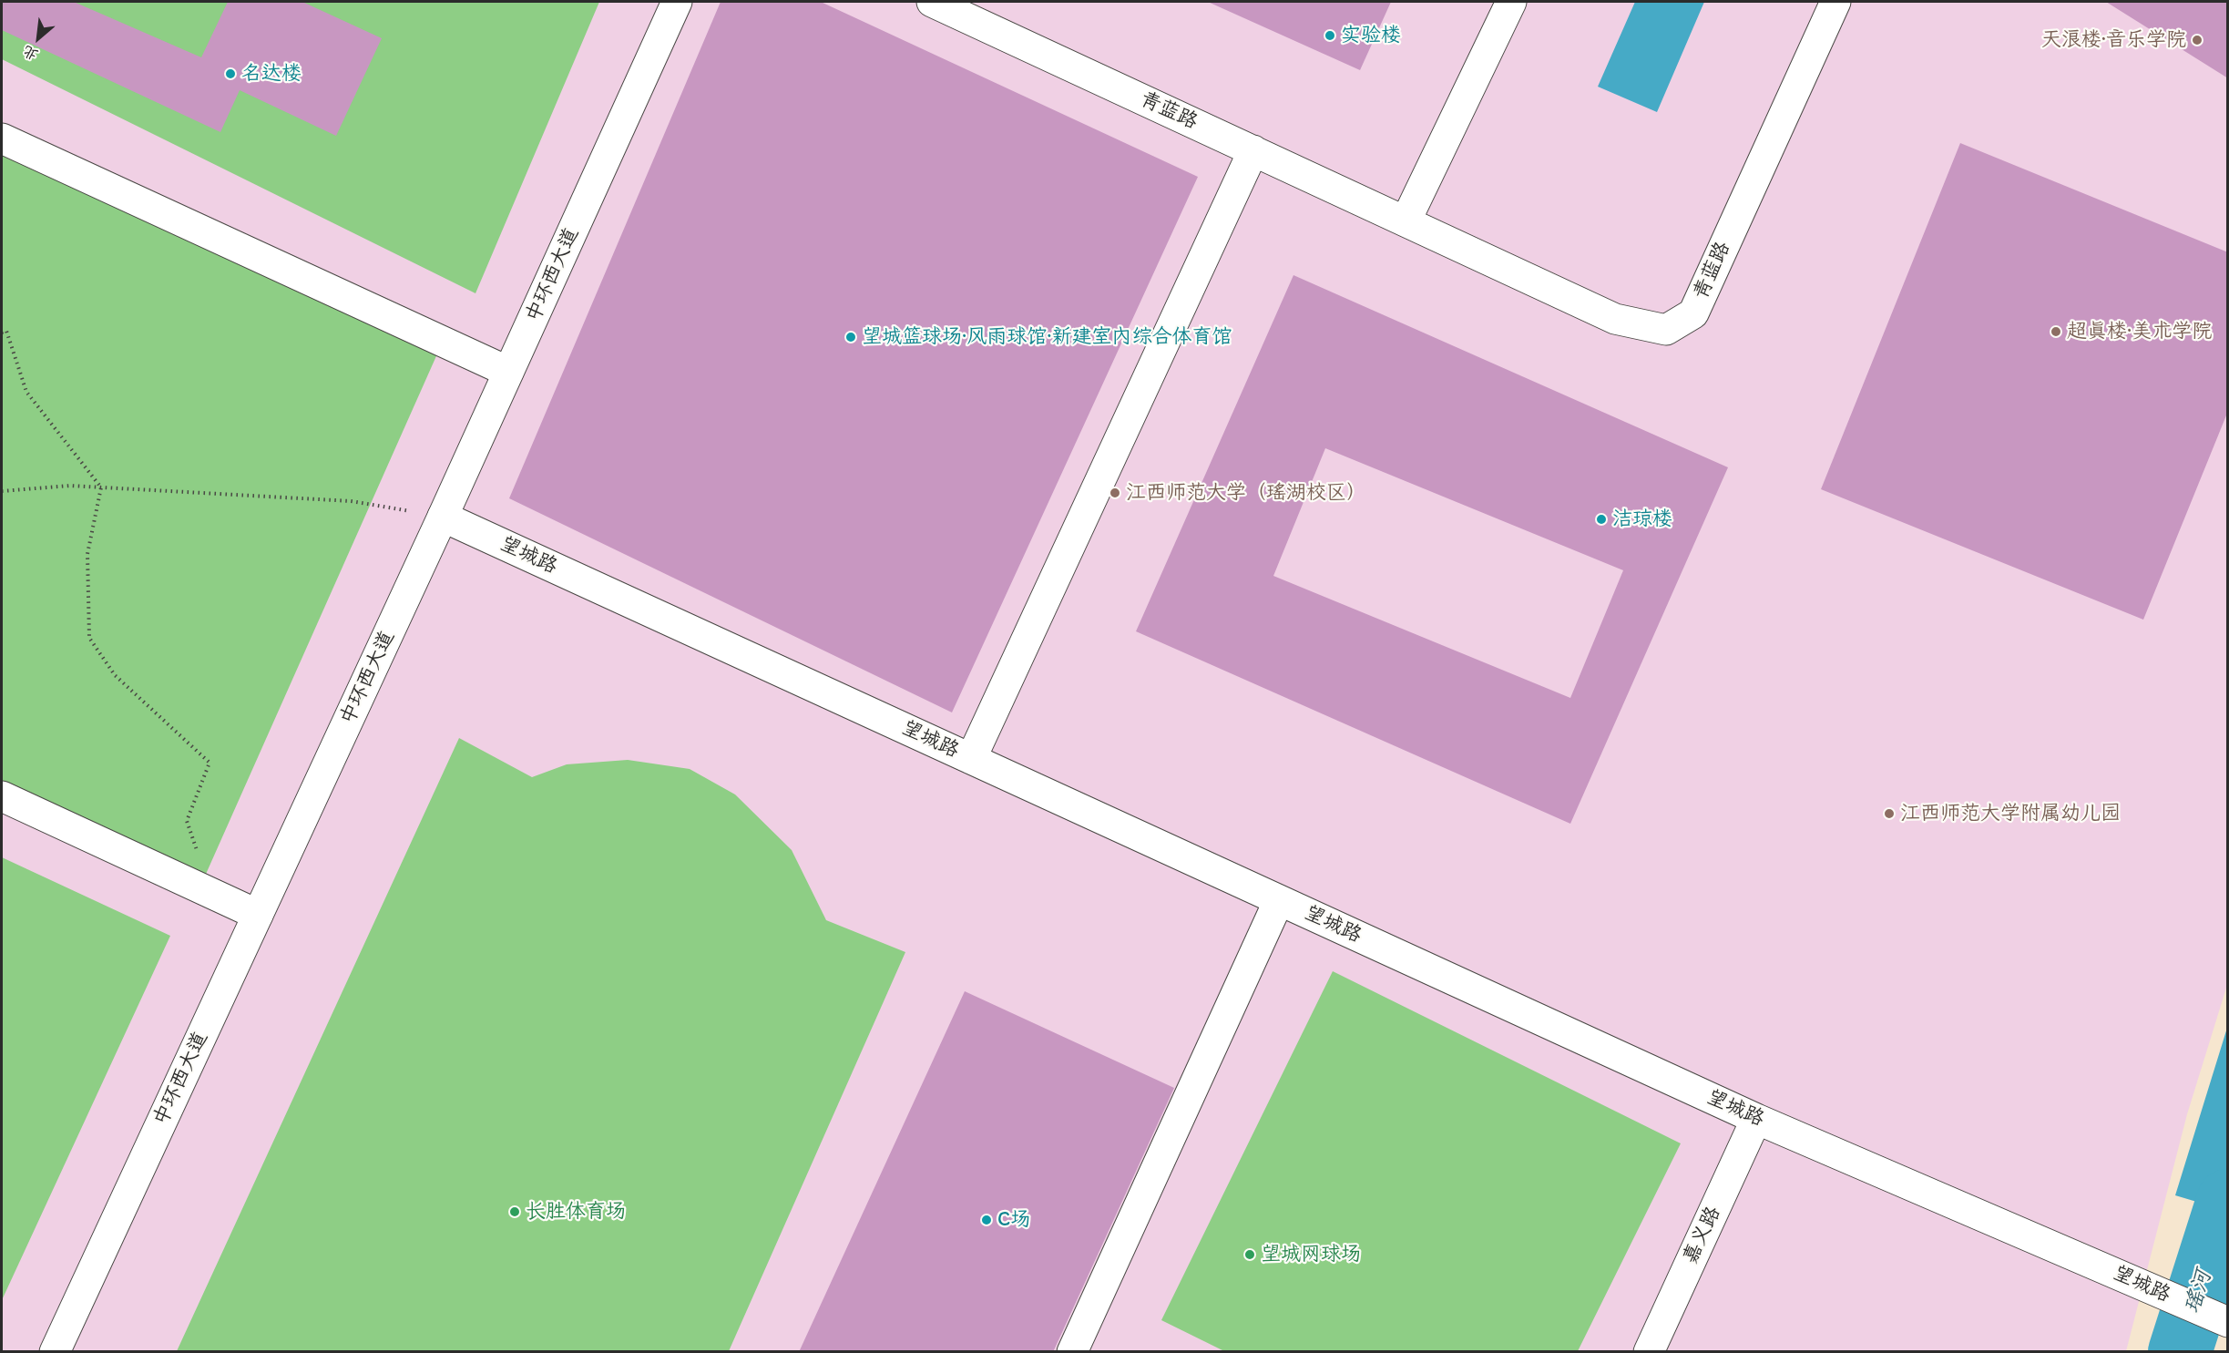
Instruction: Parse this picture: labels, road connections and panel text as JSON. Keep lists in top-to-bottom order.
{
  "streets": {
    "street": [
      "青蓝路",
      "中环西大道",
      "望城路",
      "嘉义路"
    ]
  },
  "crossings": [
    ["中环西大道", "望城路"],
    ["望城路", "嘉义路"]
  ],
  "water": ["瑶河"],
  "places": [
    "实验楼",
    "天浪楼·音乐学院",
    "名达楼",
    "超真楼·美术学院",
    "望城篮球场·风雨球馆·新建室内综合体育馆",
    "江西师范大学（瑶湖校区）",
    "洁琼楼",
    "江西师范大学附属幼儿园",
    "长胜体育场",
    "C场",
    "望城网球场"
  ],
  "north": "bottom left"
}
